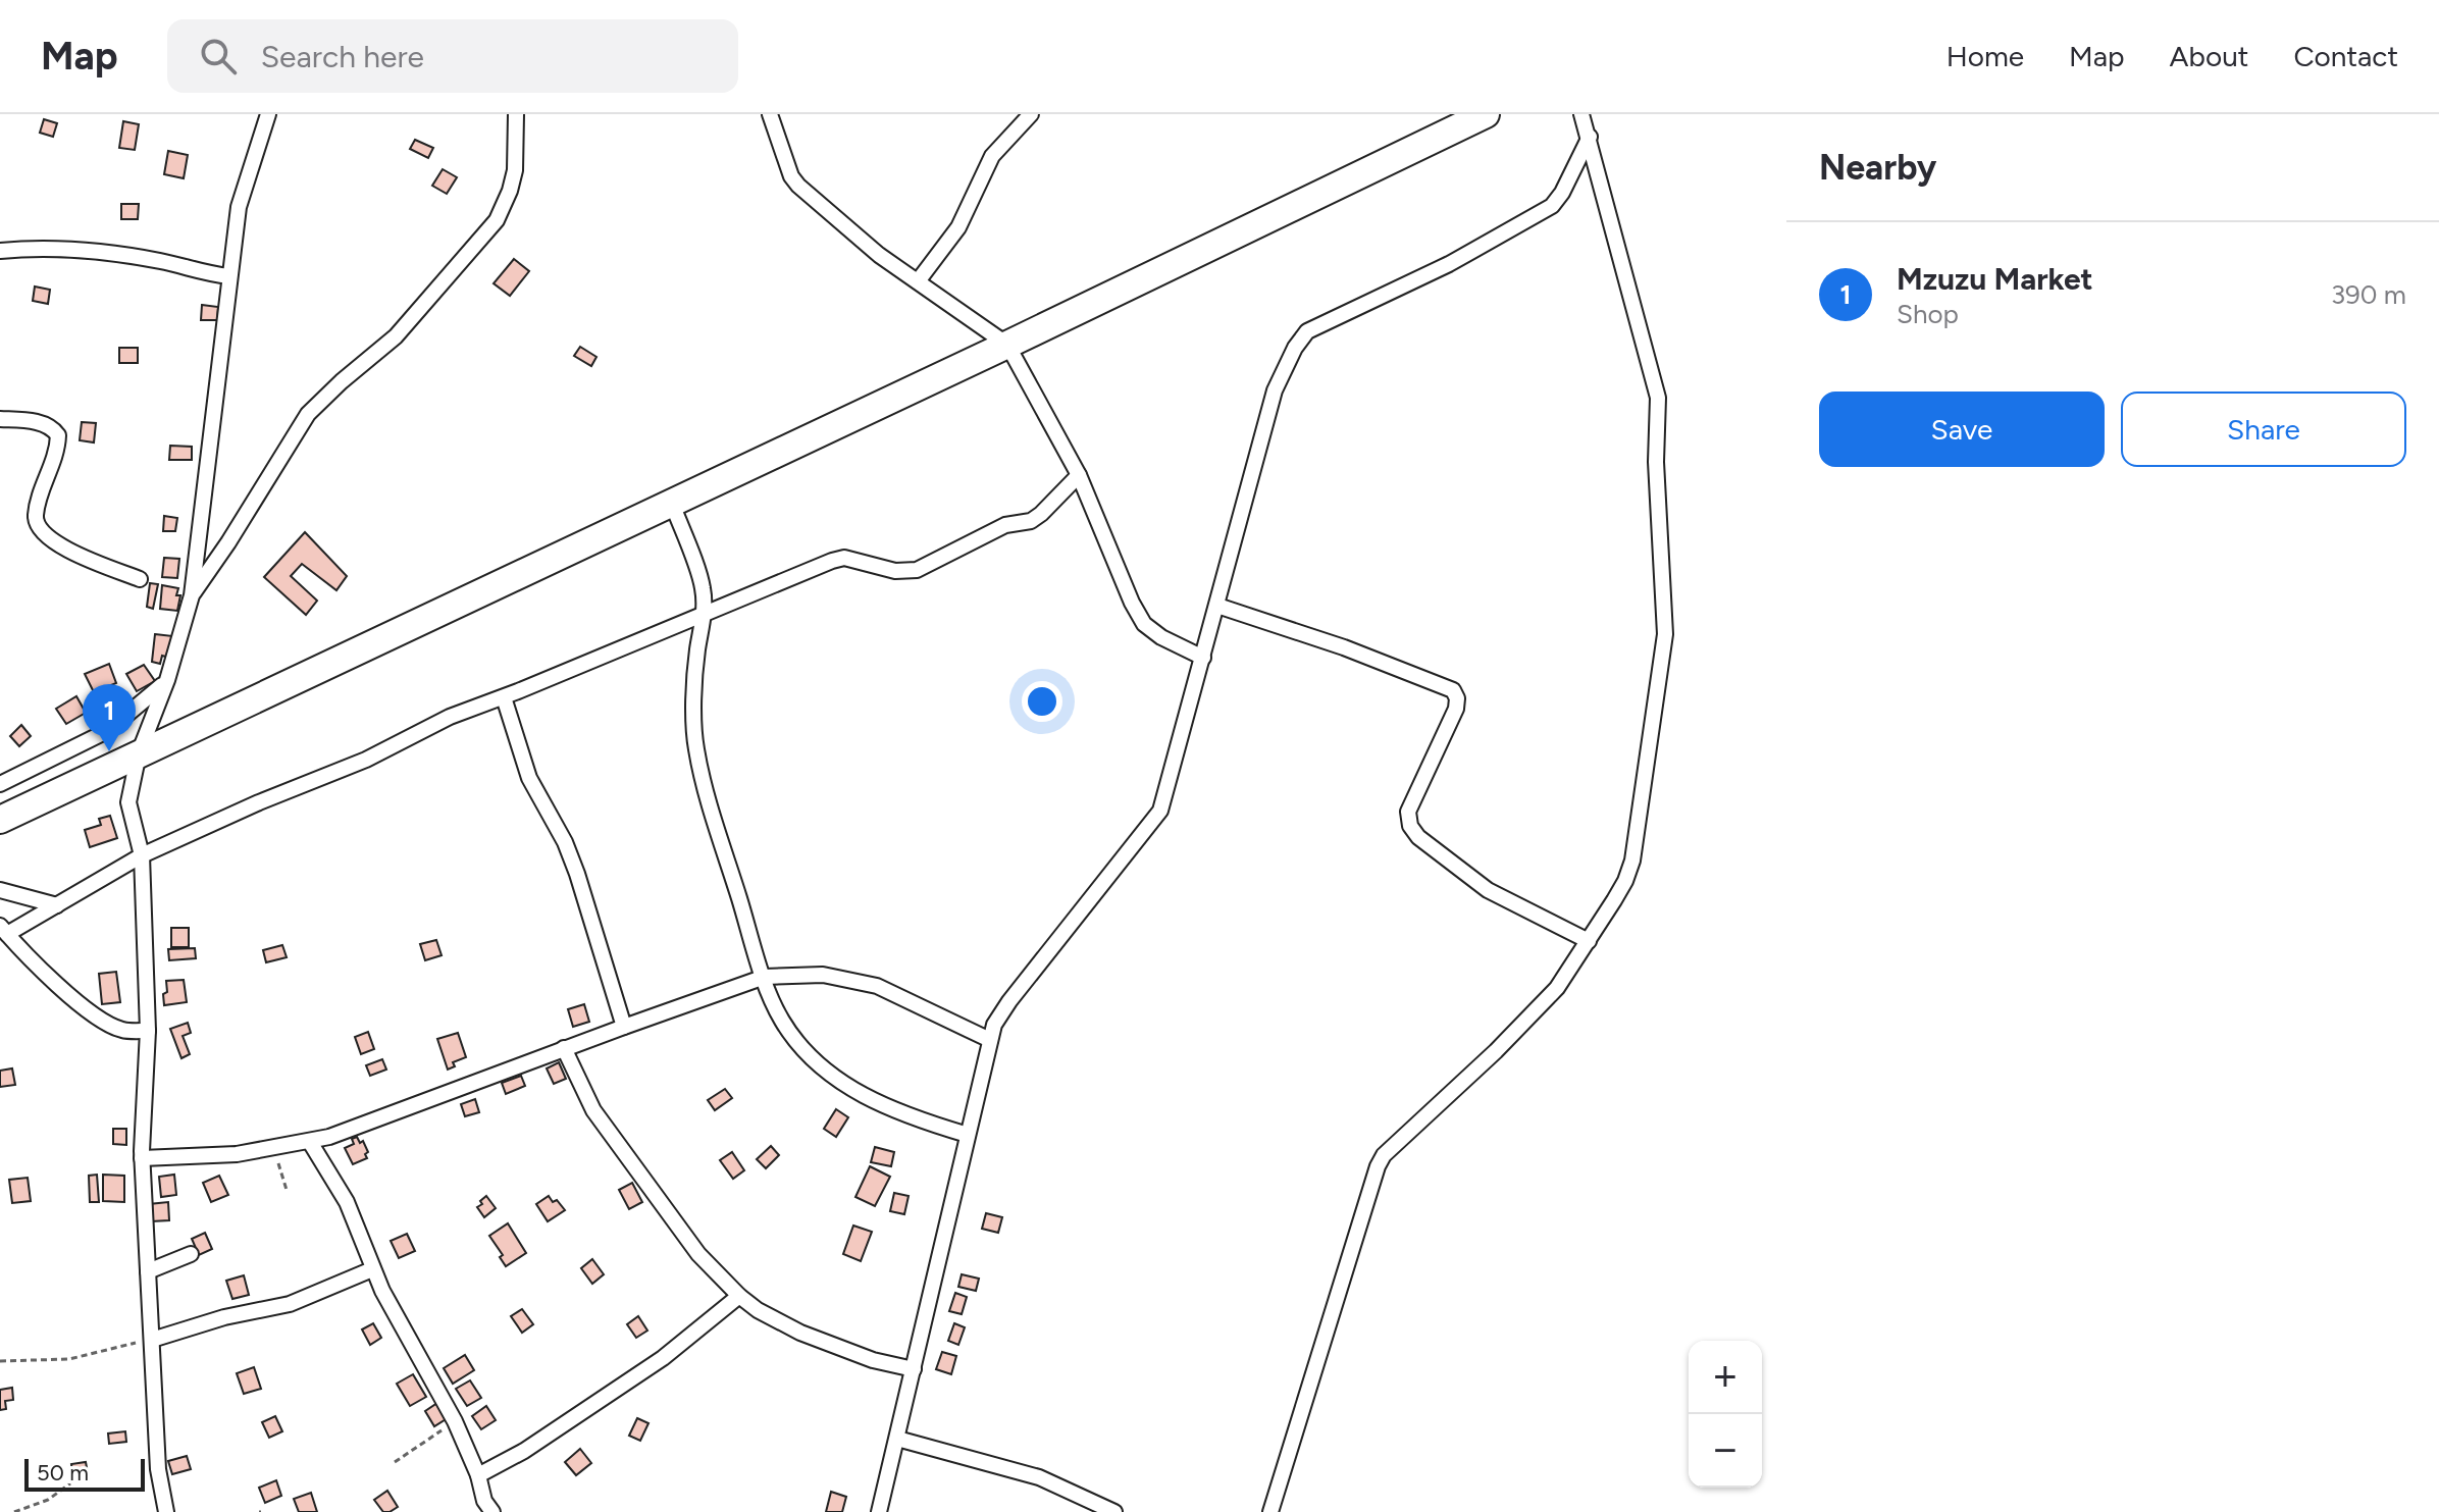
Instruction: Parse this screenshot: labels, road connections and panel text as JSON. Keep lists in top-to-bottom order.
{
  "scale_bar": "50 m",
  "page": {
    "header": "Map",
    "search": "Search here",
    "nav": [
      "Home",
      "Map",
      "About",
      "Contact"
    ],
    "heading": "Nearby",
    "list": [
      {
        "mark": "1",
        "name": "Mzuzu Market",
        "note": "Shop",
        "value": "390 m"
      }
    ],
    "buttons": ["Save", "Share"],
    "pins": "1",
    "map_buttons": ["+", "−"],
    "scale": "50 m"
  }
}
